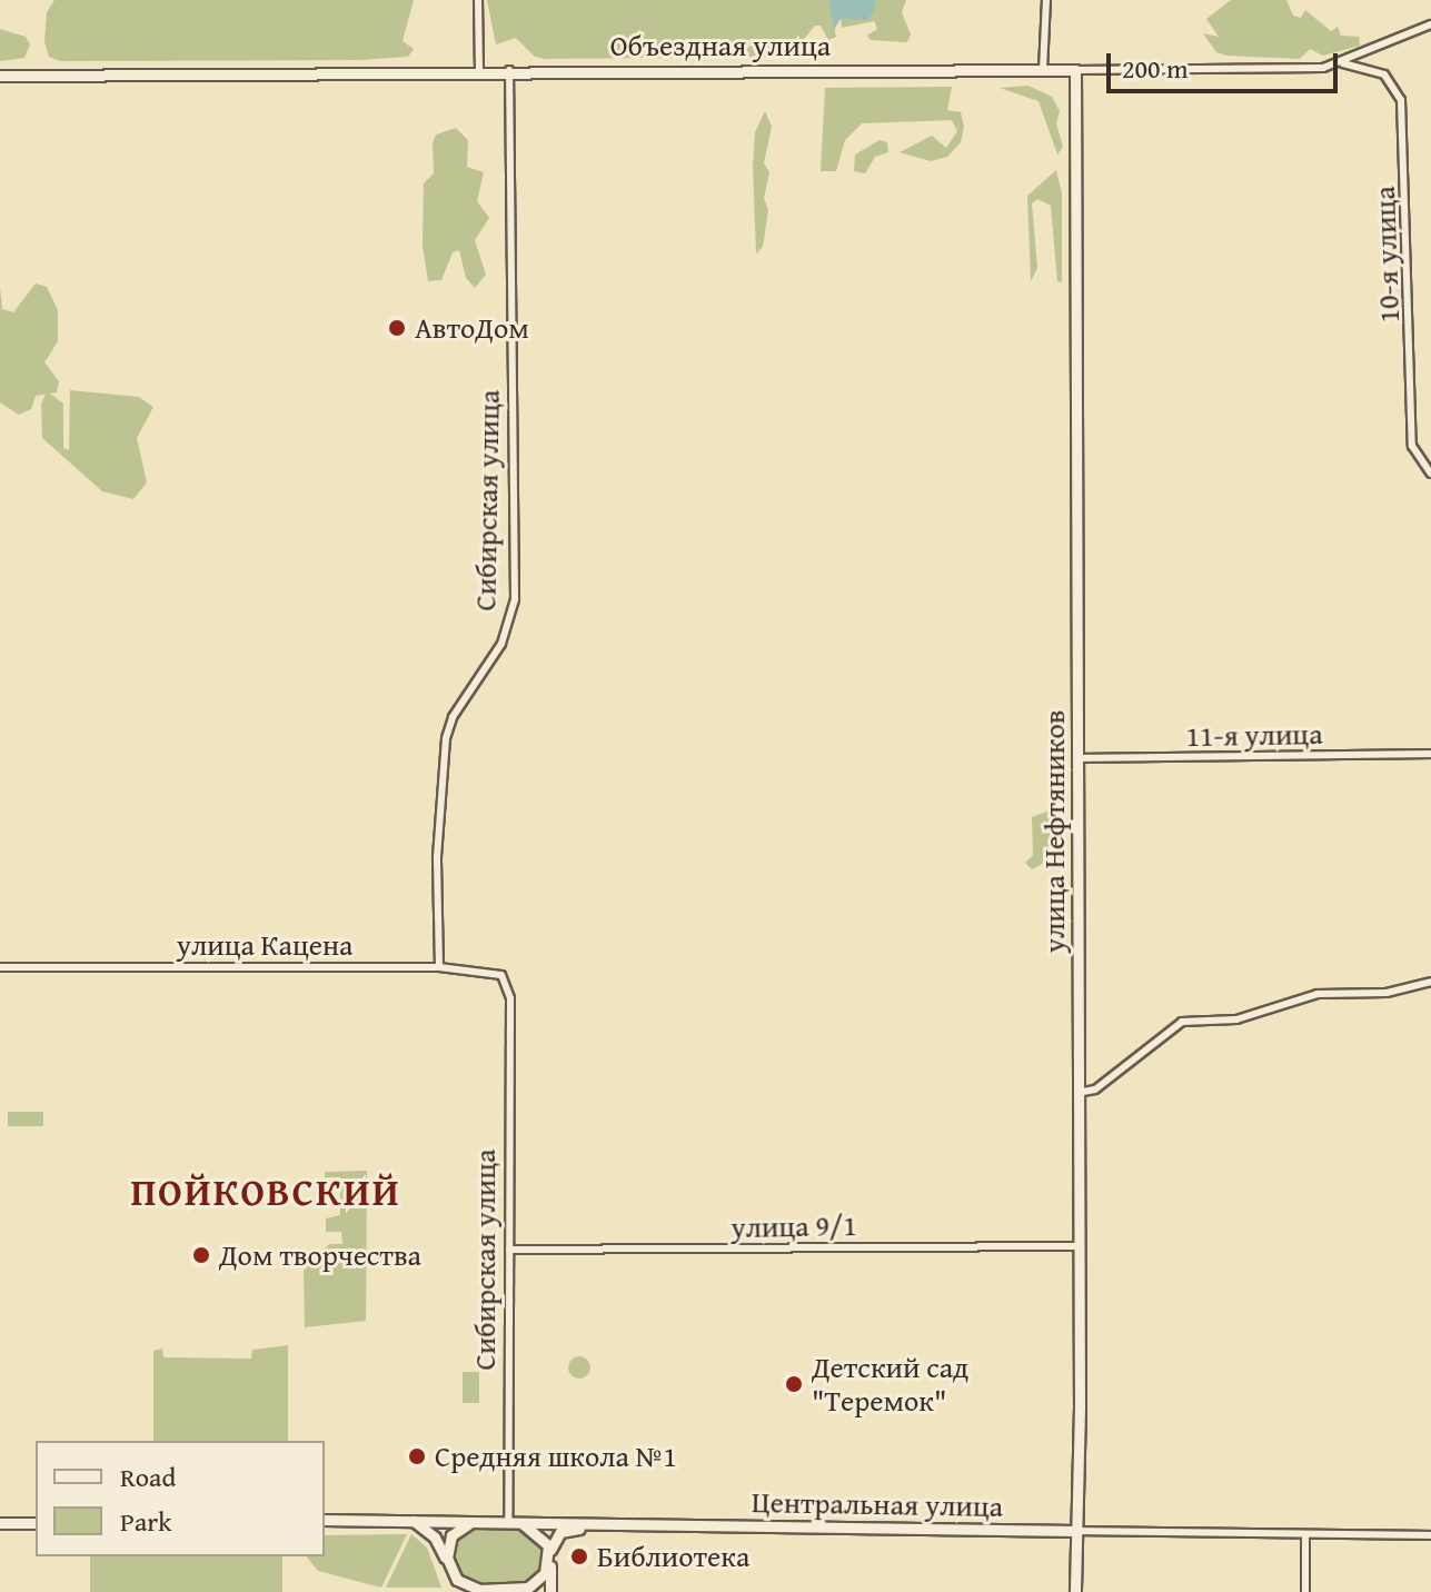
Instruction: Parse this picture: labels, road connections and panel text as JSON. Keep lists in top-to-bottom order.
{
  "streets": {
    "street": [
      "Объездная улица",
      "10-я улица",
      "Сибирская улица",
      "11-я улица",
      "улица Нефтяников",
      "улица Кацена",
      "улица 9/1",
      "Центральная улица"
    ]
  },
  "crossings": [
    ["Объездная улица", "10-я улица"],
    ["Объездная улица", "Сибирская улица"],
    ["Объездная улица", "улица Нефтяников"],
    ["Сибирская улица", "улица Кацена"],
    ["Сибирская улица", "улица 9/1"],
    ["Сибирская улица", "Центральная улица"],
    ["11-я улица", "улица Нефтяников"],
    ["улица Нефтяников", "улица 9/1"],
    ["улица Нефтяников", "Центральная улица"]
  ],
  "districts": ["ПОЙКОВСКИЙ"],
  "places": [
    "АвтоДом",
    "Дом творчества",
    "Детский сад \"Теремок\"",
    "Средняя школа №1",
    "Библиотека"
  ],
  "legend": ["Road", "Park"],
  "scale_bar": "200 m"
}
